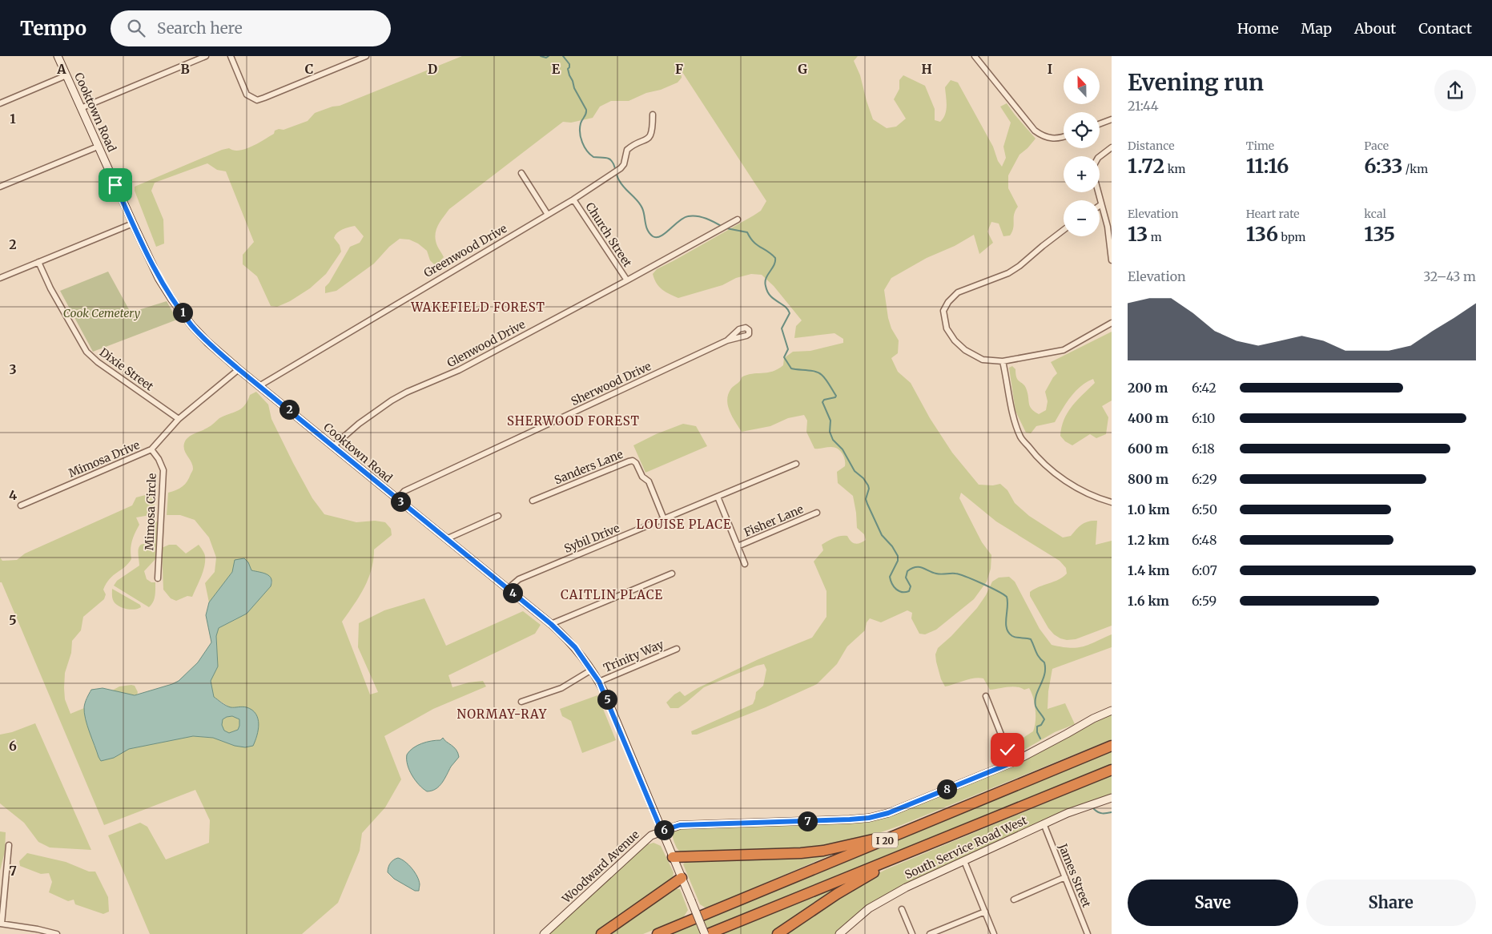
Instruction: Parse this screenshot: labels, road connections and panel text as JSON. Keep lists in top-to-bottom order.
{
  "streets": {
    "highway": ["I 20"],
    "main road": ["Cooktown Road", "South Service Road West", "Woodward Avenue"],
    "street": [
      "Church Street",
      "Greenwood Drive",
      "Glenwood Drive",
      "Dixie Street",
      "Sherwood Drive",
      "Mimosa Drive",
      "Sanders Lane",
      "Mimosa Circle",
      "Fisher Lane",
      "Sybil Drive",
      "Trinity Way",
      "James Street"
    ]
  },
  "crossings": [
    ["Cooktown Road", "Greenwood Drive"],
    ["Cooktown Road", "Glenwood Drive"],
    ["Cooktown Road", "Sherwood Drive"],
    ["Cooktown Road", "Mimosa Drive"],
    ["Cooktown Road", "Sybil Drive"],
    ["Cooktown Road", "Trinity Way"],
    ["Cooktown Road", "Woodward Avenue"],
    ["Church Street", "Greenwood Drive"],
    ["Church Street", "Glenwood Drive"],
    ["Dixie Street", "Mimosa Drive"],
    ["Mimosa Drive", "Mimosa Circle"],
    ["Sanders Lane", "Sybil Drive"],
    ["South Service Road West", "James Street"]
  ],
  "districts": [
    "WAKEFIELD FOREST",
    "SHERWOOD FOREST",
    "LOUISE PLACE",
    "CAITLIN PLACE",
    "NORMAY-RAY"
  ],
  "parks": ["Cook Cemetery"],
  "north": "top",
  "page": {
    "header": "Tempo",
    "search": "Search here",
    "nav": [
      "Home",
      "Map",
      "About",
      "Contact"
    ],
    "heading": ["Evening run", "21:44"],
    "map_buttons": ["+", "−"],
    "stats": [
      ["Distance", "1.72 km"],
      ["Time", "11:16"],
      ["Pace", "6:33 /km"],
      ["Elevation", "13 m"],
      ["Heart rate", "136 bpm"],
      ["kcal", "135"]
    ],
    "chart": ["Elevation", "32–43 m"],
    "pins": [
      "1",
      "2",
      "3",
      "4",
      "5",
      "8",
      "7",
      "6"
    ],
    "list": [
      {
        "name": "200 m",
        "note": "6:42"
      },
      {
        "name": "400 m",
        "note": "6:10"
      },
      {
        "name": "600 m",
        "note": "6:18"
      },
      {
        "name": "800 m",
        "note": "6:29"
      },
      {
        "name": "1.0 km",
        "note": "6:50"
      },
      {
        "name": "1.2 km",
        "note": "6:48"
      },
      {
        "name": "1.4 km",
        "note": "6:07"
      },
      {
        "name": "1.6 km",
        "note": "6:59"
      }
    ],
    "buttons": ["Save", "Share"]
  },
  "grid": {
    "columns": [
      "A",
      "B",
      "C",
      "D",
      "E",
      "F",
      "G",
      "H",
      "I"
    ],
    "rows": [
      "1",
      "2",
      "3",
      "4",
      "5",
      "6",
      "7"
    ]
  }
}
